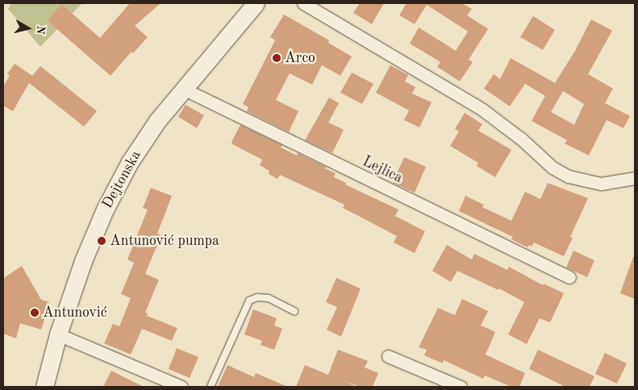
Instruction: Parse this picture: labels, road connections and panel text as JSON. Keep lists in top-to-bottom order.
{
  "streets": {
    "main road": ["Dejtonska"],
    "street": ["Lejlica"]
  },
  "crossings": [
    ["Lejlica", "Dejtonska"]
  ],
  "places": ["Arco", "Antunović pumpa", "Antunović"],
  "north": "right"
}
